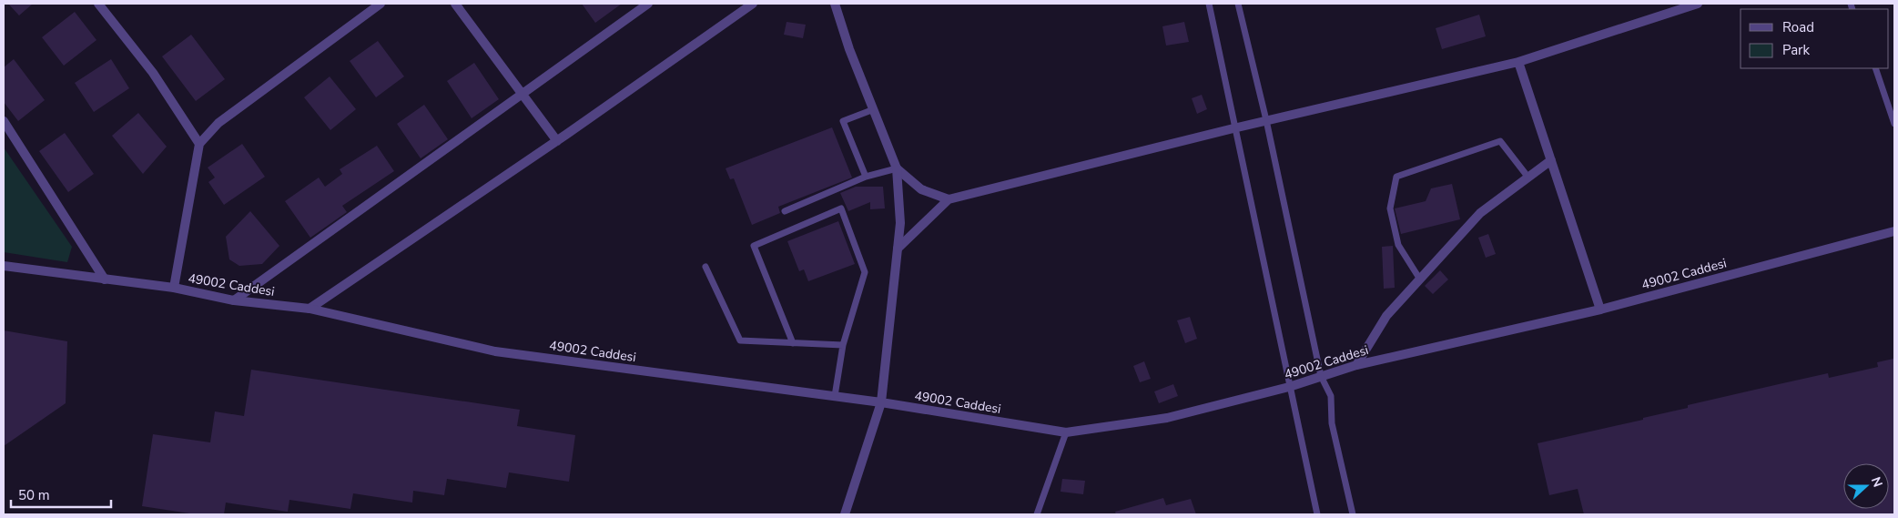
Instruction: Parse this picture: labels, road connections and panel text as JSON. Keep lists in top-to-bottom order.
{
  "streets": {
    "street": ["49002 Caddesi"]
  },
  "legend": ["Road", "Park"],
  "scale_bar": "50 m",
  "north": "right"
}
